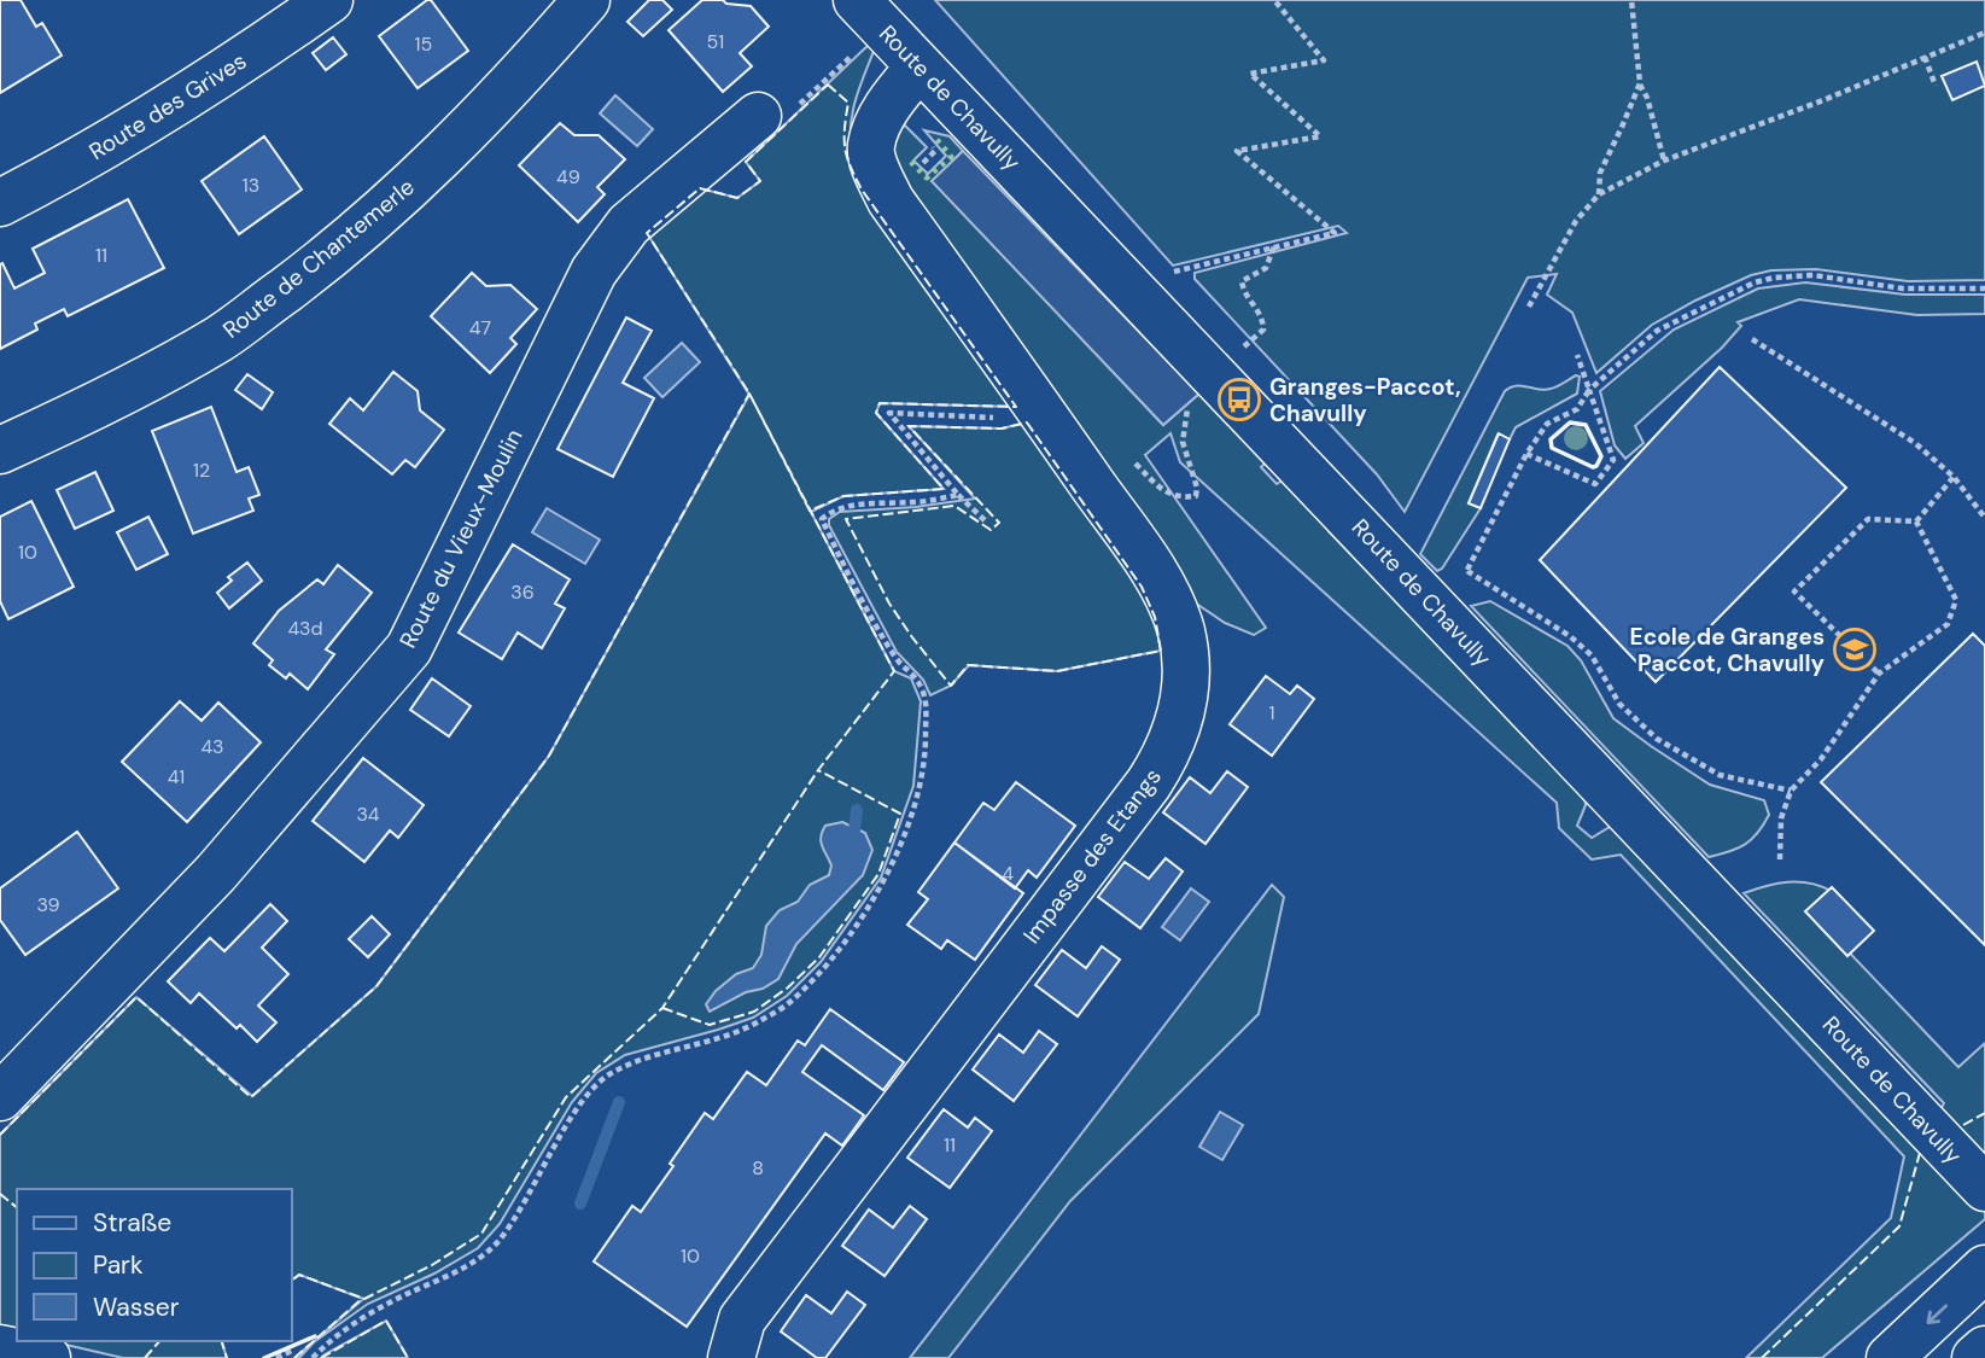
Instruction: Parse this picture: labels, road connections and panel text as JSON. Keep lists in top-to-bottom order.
{
  "streets": {
    "main road": [
      "Route de Chavully",
      "Route des Grives",
      "Route de Chantemerle",
      "Route du Vieux-Moulin",
      "Impasse des Etangs"
    ]
  },
  "crossings": [
    ["Route de Chavully", "Impasse des Etangs"]
  ],
  "places": {
    "bus stop": ["Granges-Paccot, Chavully"],
    "school or university": ["Ecole de Granges Paccot, Chavully"]
  },
  "house_numbers": [
    "51",
    "15",
    "49",
    "13",
    "11",
    "47",
    "12",
    "10",
    "36",
    "43d",
    "1",
    "43",
    "41",
    "34",
    "4",
    "39",
    "11",
    "8",
    "10"
  ],
  "legend": ["Straße", "Park", "Wasser"]
}
